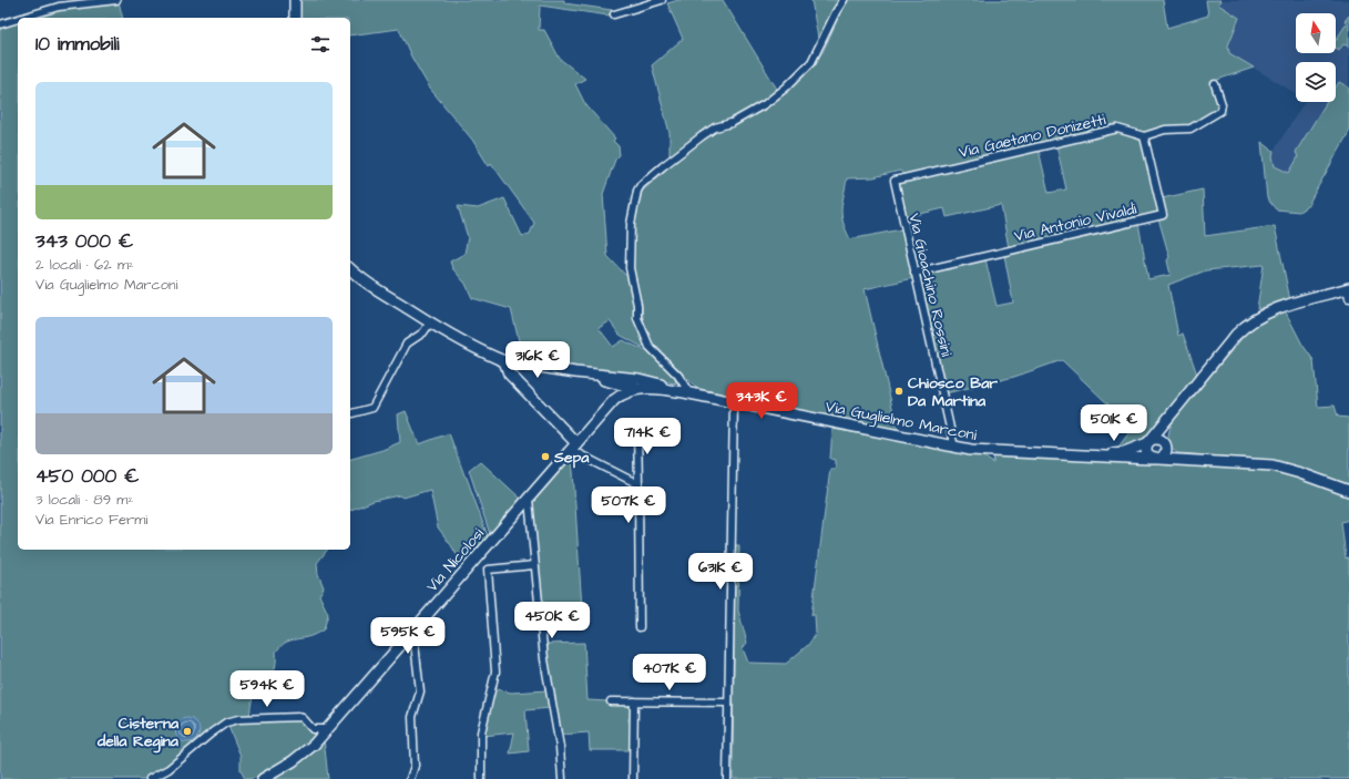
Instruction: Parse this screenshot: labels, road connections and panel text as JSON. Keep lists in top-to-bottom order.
{
  "streets": {
    "main road": ["Via Guglielmo Marconi", "Via Nicolosi"],
    "street": ["Via Gaetano Donizetti", "Via Antonio Vivaldi", "Via Gioachino Rossini"]
  },
  "crossings": [
    ["Via Gaetano Donizetti", "Via Antonio Vivaldi"],
    ["Via Gaetano Donizetti", "Via Gioachino Rossini"],
    ["Via Antonio Vivaldi", "Via Gioachino Rossini"],
    ["Via Gioachino Rossini", "Via Guglielmo Marconi"],
    ["Via Guglielmo Marconi", "Via Nicolosi"]
  ],
  "places": ["Chiosco Bar Da Martina", "Sepa", "Cisterna della Regina"],
  "north": "top",
  "page": {
    "heading": "10 immobili",
    "list": [
      {
        "name": "343 000 €",
        "note": "2 locali · 62 m² · Via Guglielmo Marconi"
      },
      {
        "name": "450 000 €",
        "note": "3 locali · 89 m² · Via Enrico Fermi"
      }
    ],
    "price": [
      "316K €",
      "343K €",
      "501K €",
      "714K €",
      "507K €",
      "631K €",
      "450K €",
      "595K €",
      "407K €",
      "594K €"
    ]
  }
}
